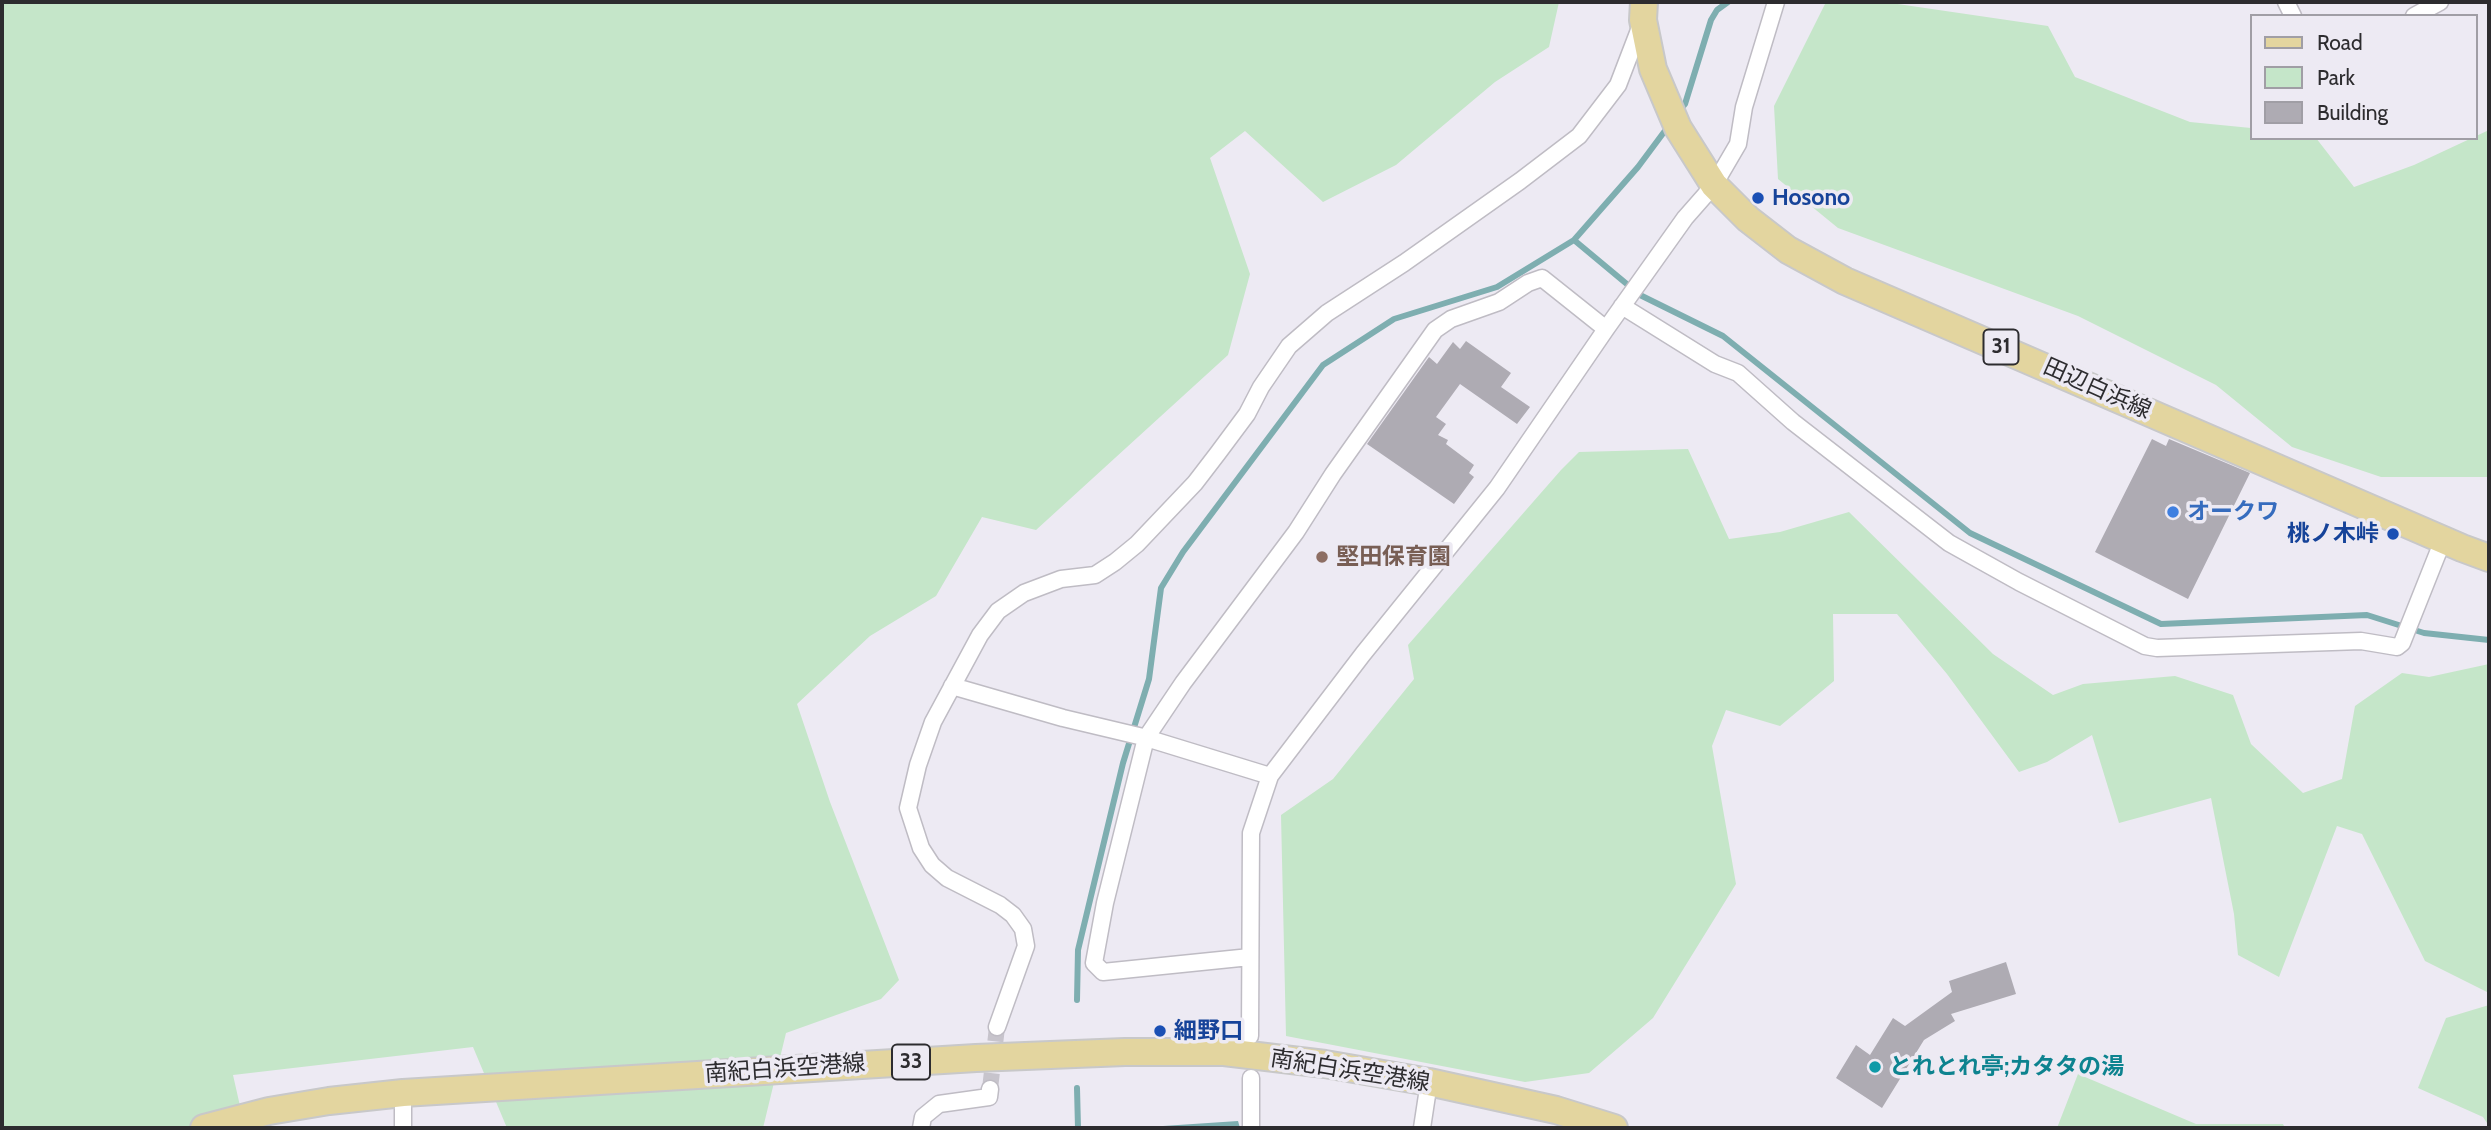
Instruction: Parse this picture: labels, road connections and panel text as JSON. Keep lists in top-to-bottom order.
{
  "streets": {
    "main road": [
      "31",
      "田辺白浜線",
      "33",
      "南紀白浜空港線"
    ]
  },
  "places": [
    "Hosono",
    "オークワ",
    "桃ノ木峠",
    "堅田保育園",
    "細野口",
    "とれとれ亭;カタタの湯"
  ],
  "legend": ["Road", "Park", "Building"]
}
